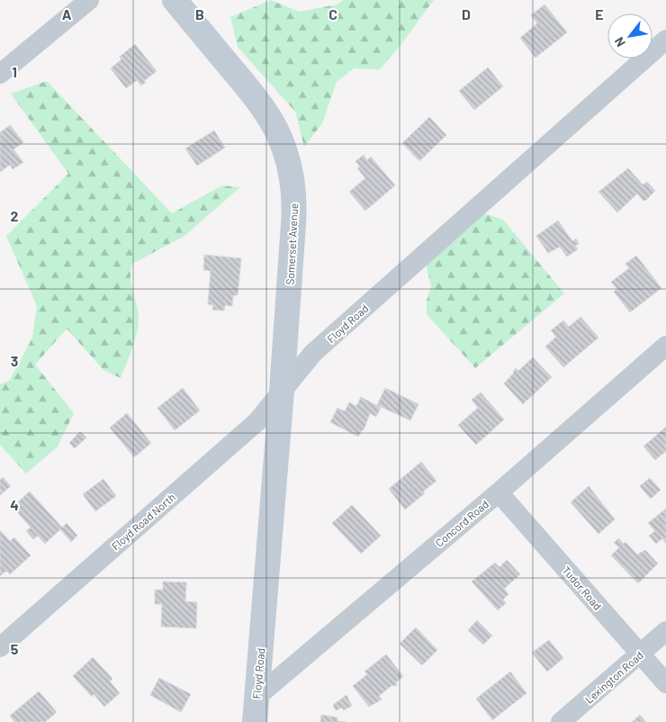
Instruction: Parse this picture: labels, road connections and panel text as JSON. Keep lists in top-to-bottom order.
{
  "streets": {
    "street": [
      "Somerset Avenue",
      "Floyd Road",
      "Floyd Road North",
      "Concord Road",
      "Tudor Road",
      "Lexington Road"
    ]
  },
  "crossings": [
    ["Somerset Avenue", "Floyd Road"],
    ["Somerset Avenue", "Floyd Road North"],
    ["Floyd Road", "Floyd Road North"],
    ["Floyd Road", "Concord Road"],
    ["Concord Road", "Tudor Road"],
    ["Tudor Road", "Lexington Road"]
  ],
  "north": "bottom left",
  "grid": {
    "columns": [
      "A",
      "B",
      "C",
      "D",
      "E"
    ],
    "rows": [
      "1",
      "2",
      "3",
      "4",
      "5"
    ]
  }
}
